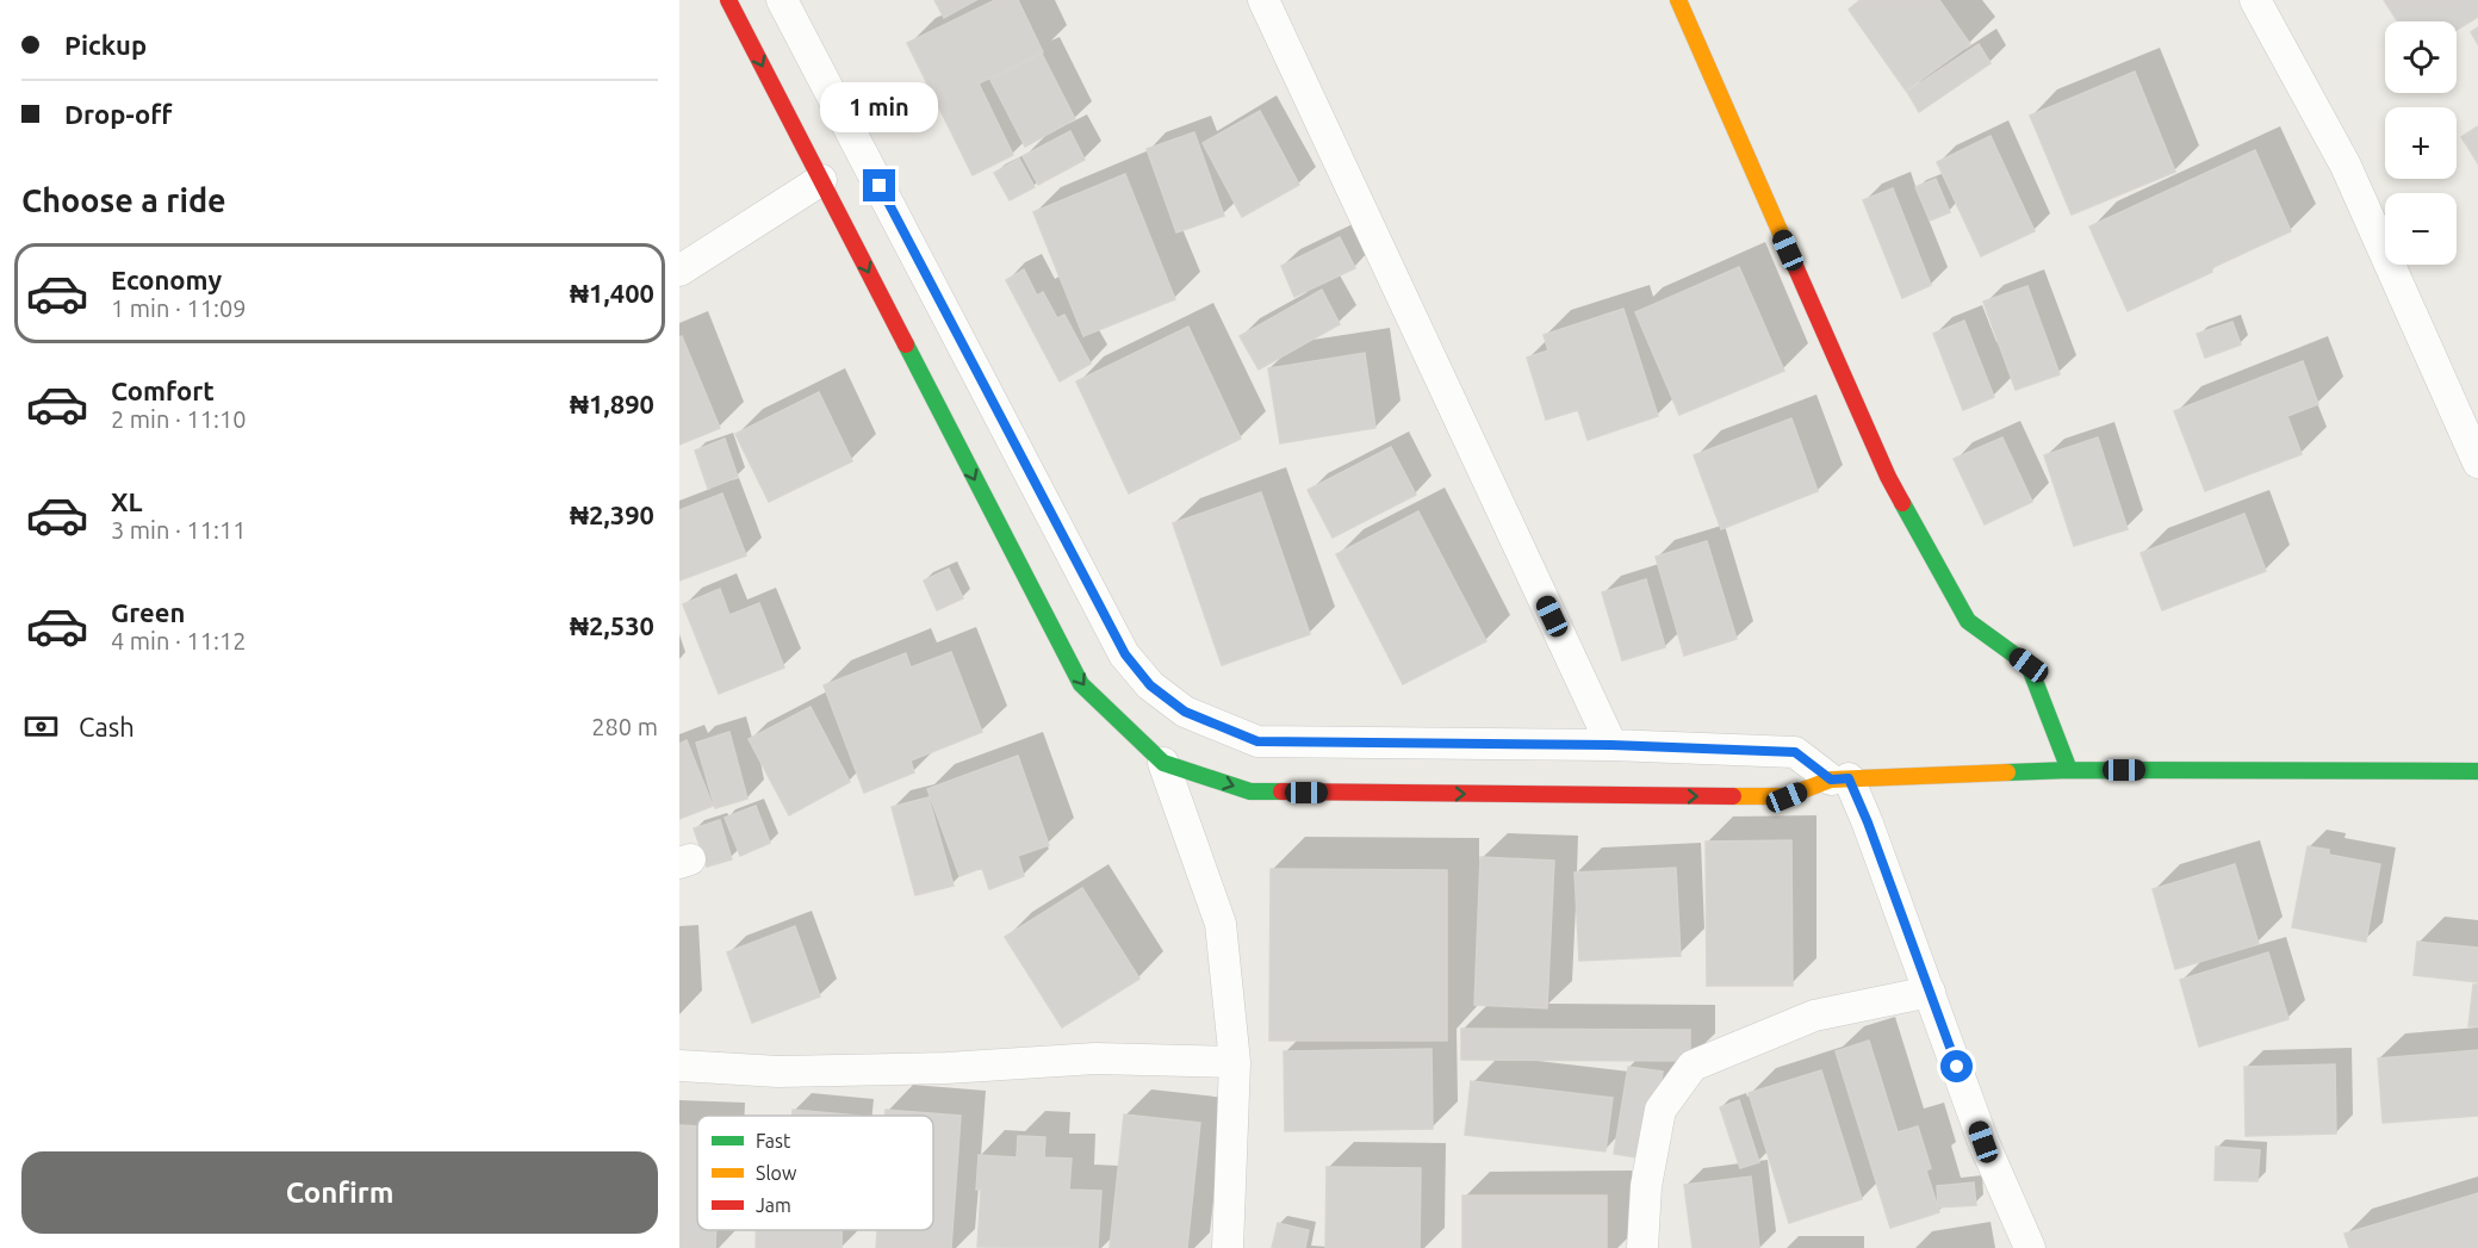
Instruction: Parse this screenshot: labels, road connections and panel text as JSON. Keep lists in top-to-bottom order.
{
  "legend": ["Fast", "Slow", "Jam"],
  "page": {
    "banner": ["Pickup", "Drop-off"],
    "map_buttons": ["+", "−"],
    "bubble": "1 min",
    "heading": "Choose a ride",
    "list": [
      {
        "name": "Economy",
        "note": "1 min · 11:09",
        "value": "₦1,400"
      },
      {
        "name": "Comfort",
        "note": "2 min · 11:10",
        "value": "₦1,890"
      },
      {
        "name": "XL",
        "note": "3 min · 11:11",
        "value": "₦2,390"
      },
      {
        "name": "Green",
        "note": "4 min · 11:12",
        "value": "₦2,530"
      }
    ],
    "pay": ["Cash", "280 m"],
    "buttons": "Confirm"
  }
}
